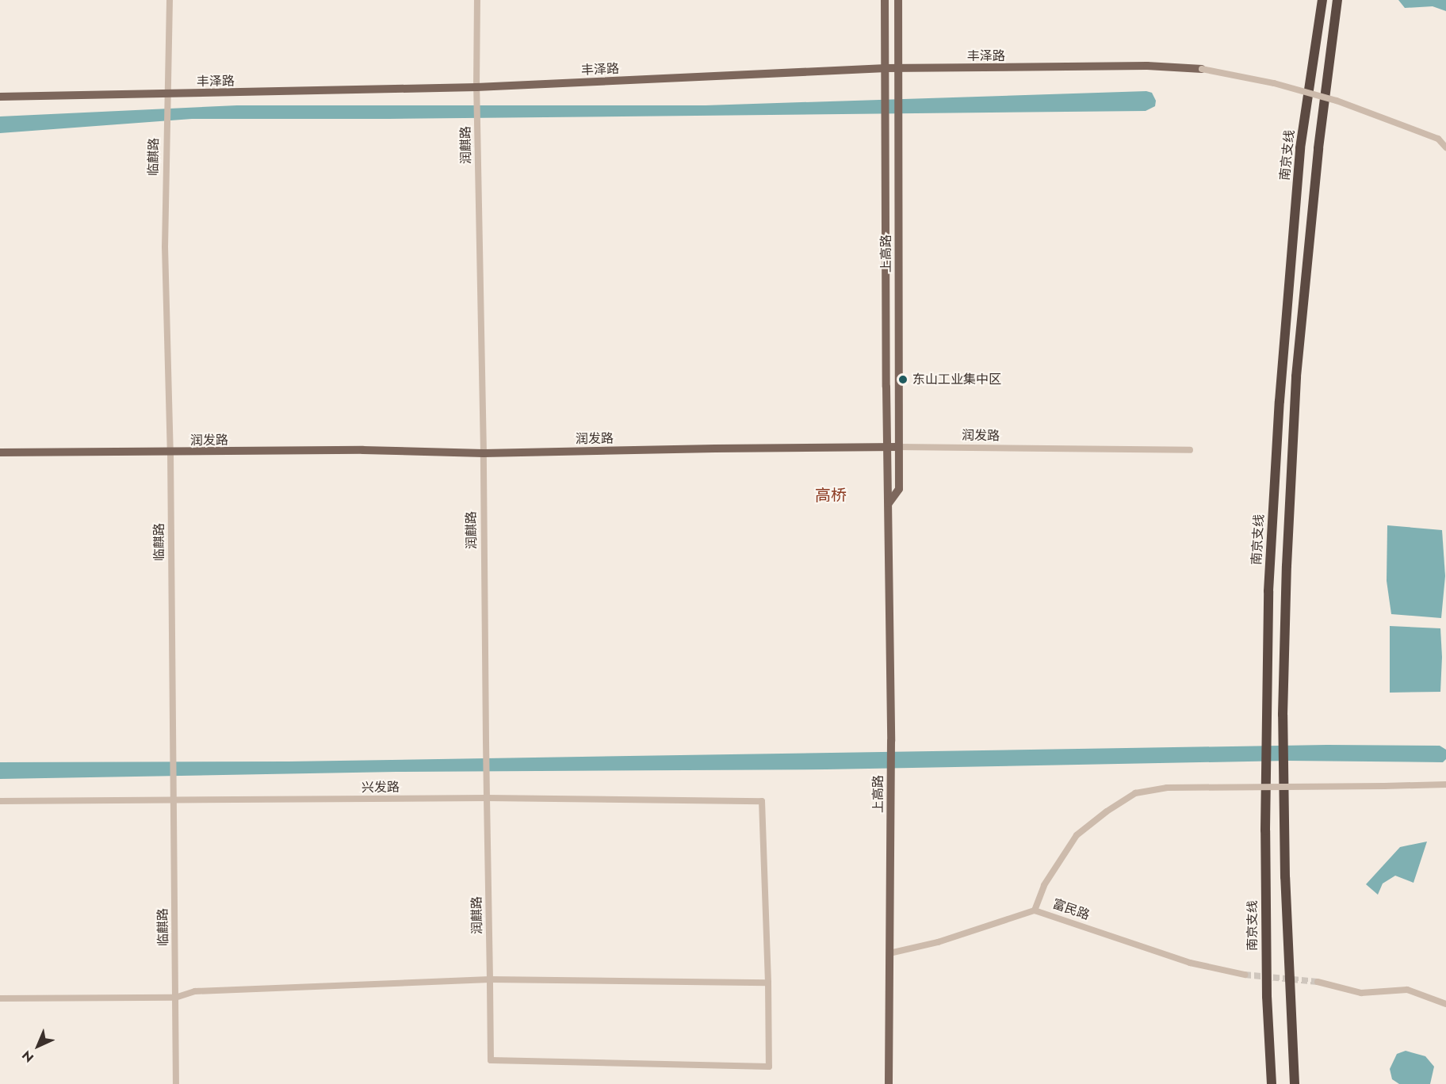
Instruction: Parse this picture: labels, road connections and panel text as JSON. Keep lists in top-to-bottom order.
{
  "streets": {
    "highway": ["南京支线"],
    "main road": ["丰泽路", "上高路", "润发路"],
    "street": [
      "润麒路",
      "临麒路",
      "兴发路",
      "富民路"
    ]
  },
  "crossings": [
    ["丰泽路", "润麒路"],
    ["丰泽路", "临麒路"],
    ["丰泽路", "上高路"],
    ["润麒路", "润发路"],
    ["润麒路", "兴发路"],
    ["临麒路", "润发路"],
    ["临麒路", "兴发路"],
    ["上高路", "润发路"],
    ["上高路", "富民路"]
  ],
  "districts": ["高桥"],
  "places": ["东山工业集中区"],
  "north": "bottom left"
}
